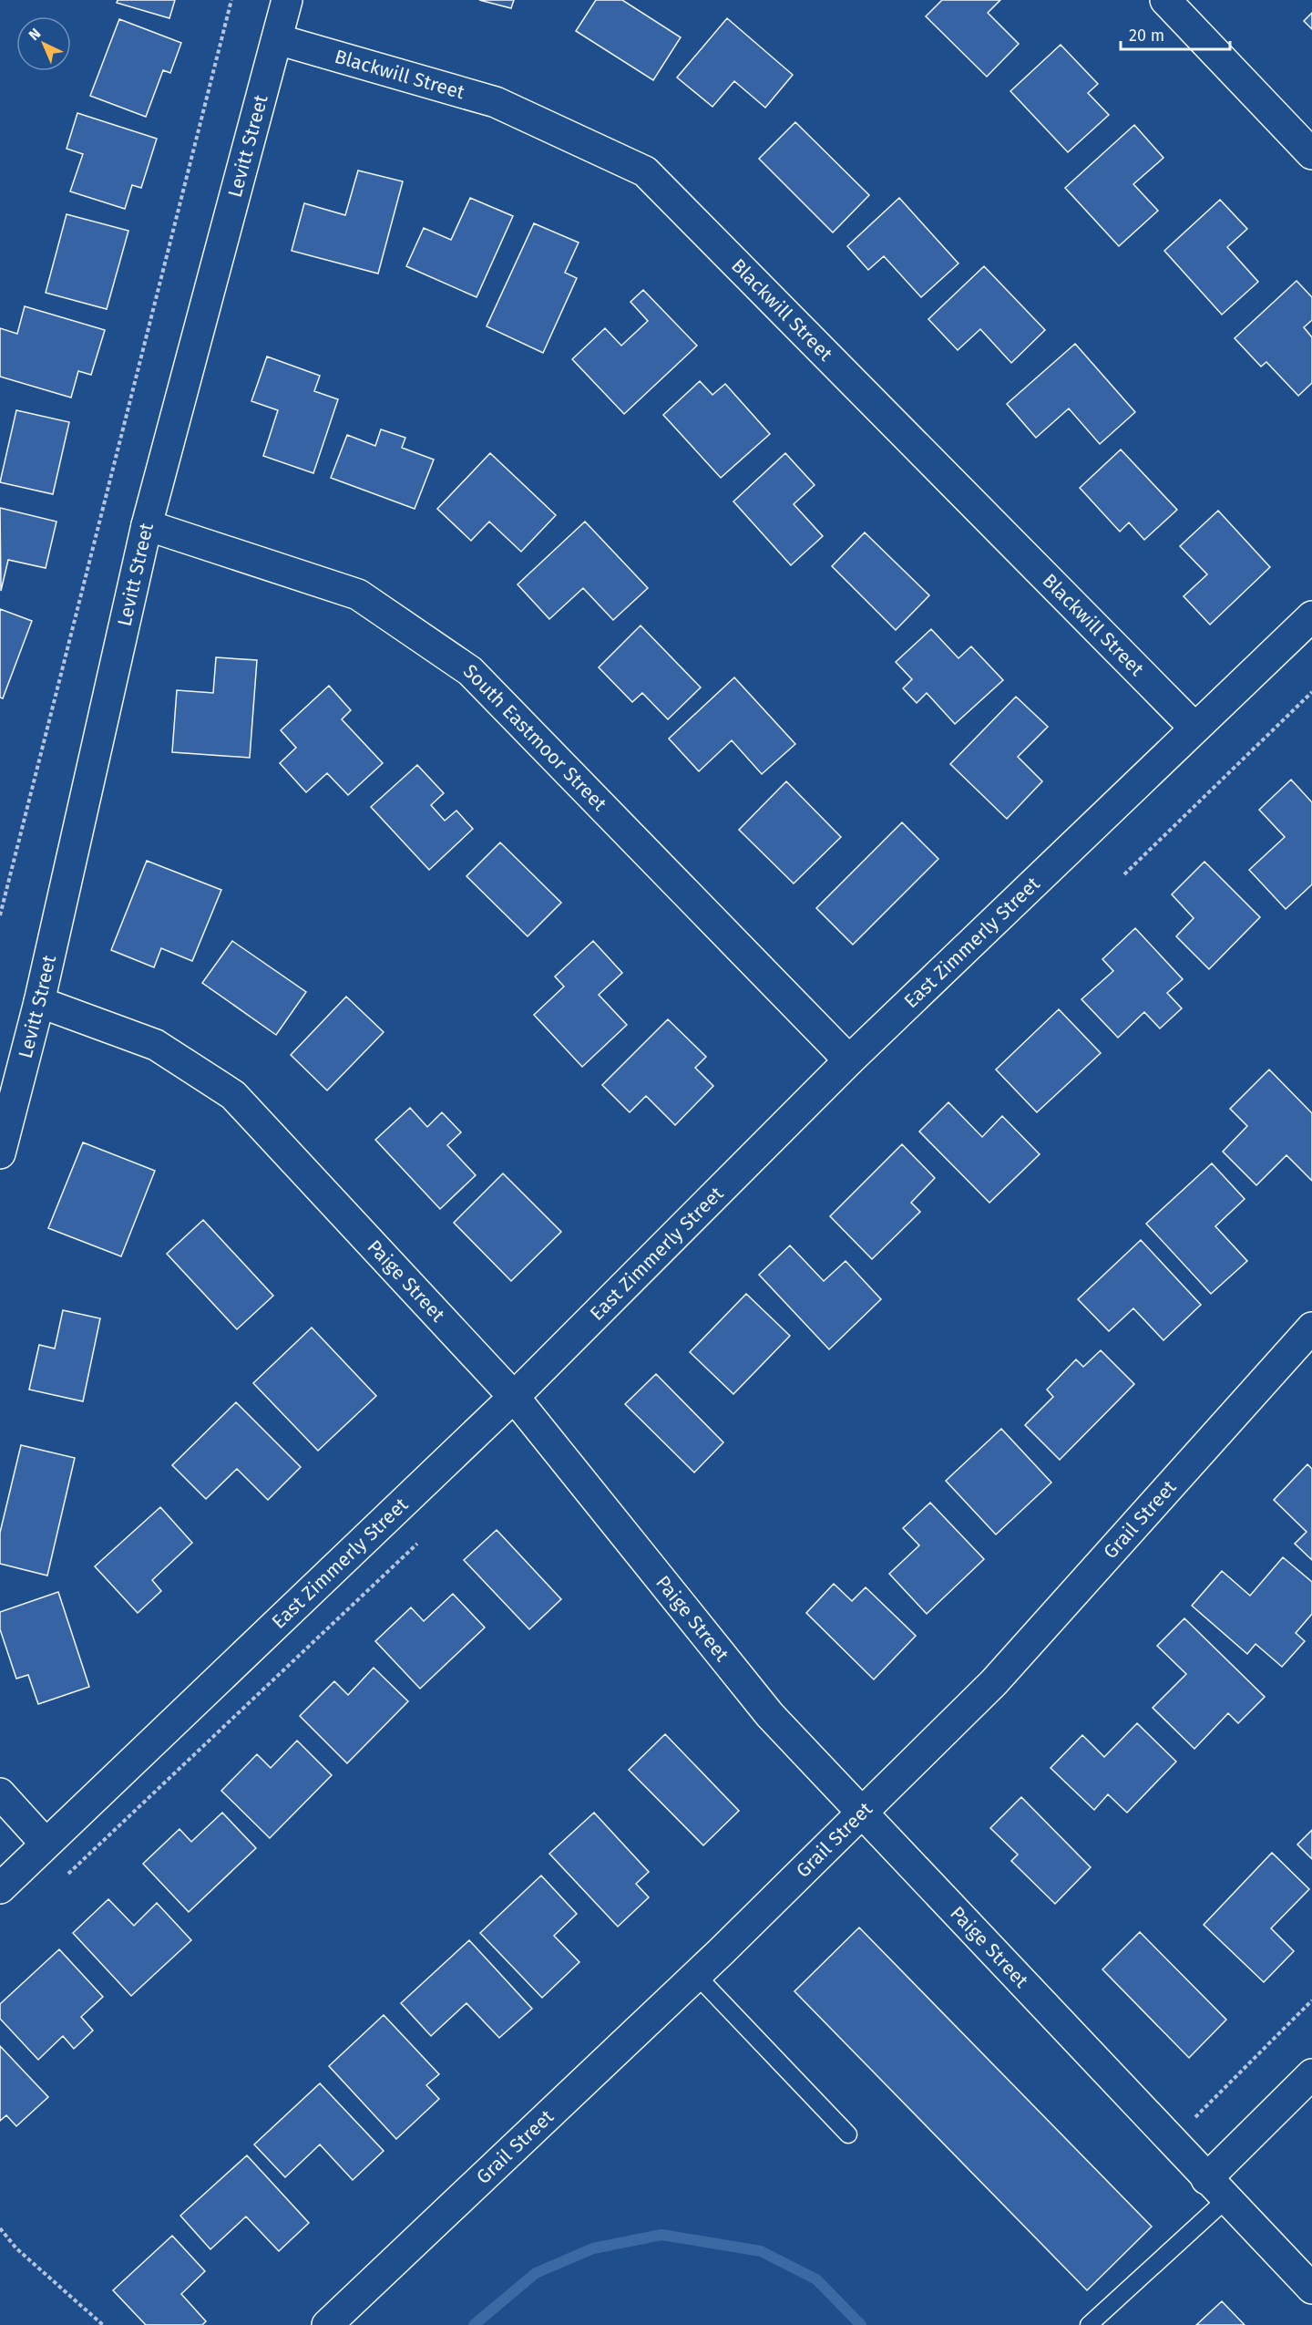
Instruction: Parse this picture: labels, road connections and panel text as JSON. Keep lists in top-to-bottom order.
{
  "streets": {
    "street": [
      "Blackwill Street",
      "Levitt Street",
      "South Eastmoor Street",
      "East Zimmerly Street",
      "Paige Street",
      "Grail Street"
    ]
  },
  "crossings": [
    ["Blackwill Street", "Levitt Street"],
    ["Blackwill Street", "East Zimmerly Street"],
    ["Levitt Street", "South Eastmoor Street"],
    ["Levitt Street", "Paige Street"],
    ["South Eastmoor Street", "East Zimmerly Street"],
    ["East Zimmerly Street", "Paige Street"],
    ["Paige Street", "Grail Street"]
  ],
  "scale_bar": "20 m",
  "north": "top left"
}
